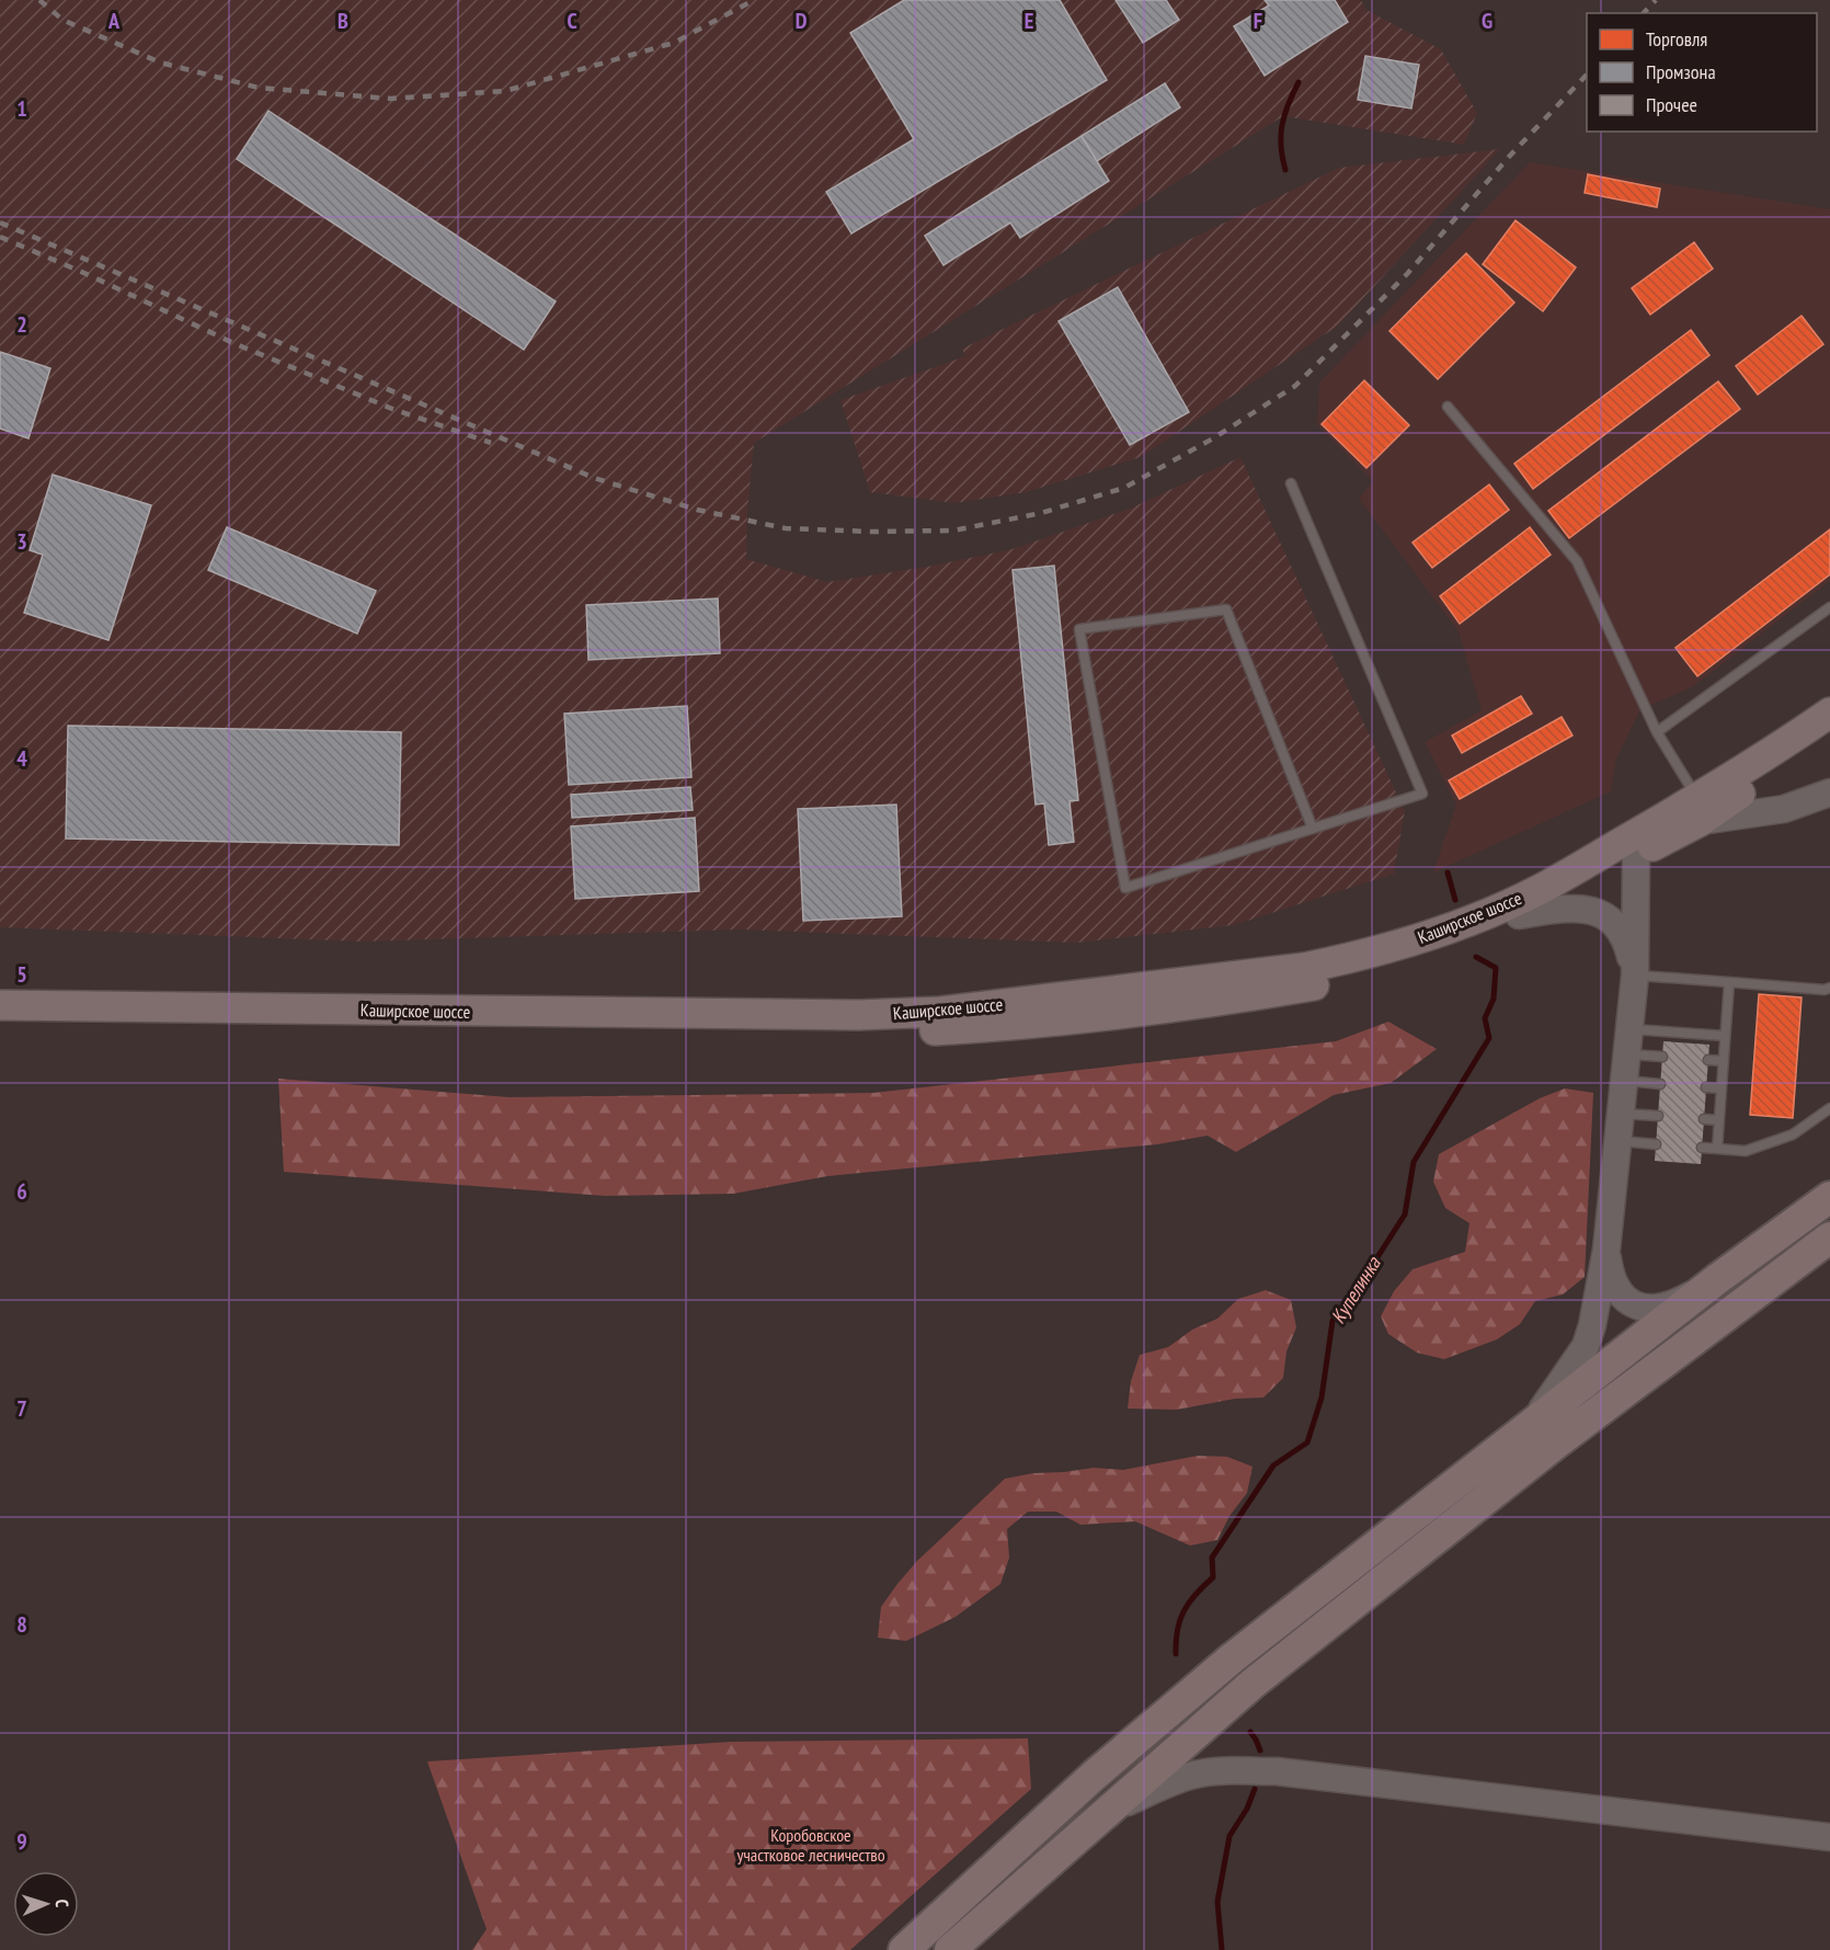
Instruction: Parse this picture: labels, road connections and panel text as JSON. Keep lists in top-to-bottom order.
{
  "streets": {
    "main road": ["Каширское шоссе"]
  },
  "water": ["Купелинка"],
  "parks": ["Коробовское участковое лесничество"],
  "legend": ["Торговля", "Промзона", "Прочее"],
  "north": "right",
  "grid": {
    "columns": [
      "A",
      "B",
      "C",
      "D",
      "E",
      "F",
      "G"
    ],
    "rows": [
      "1",
      "2",
      "3",
      "4",
      "5",
      "6",
      "7",
      "8",
      "9"
    ]
  }
}
